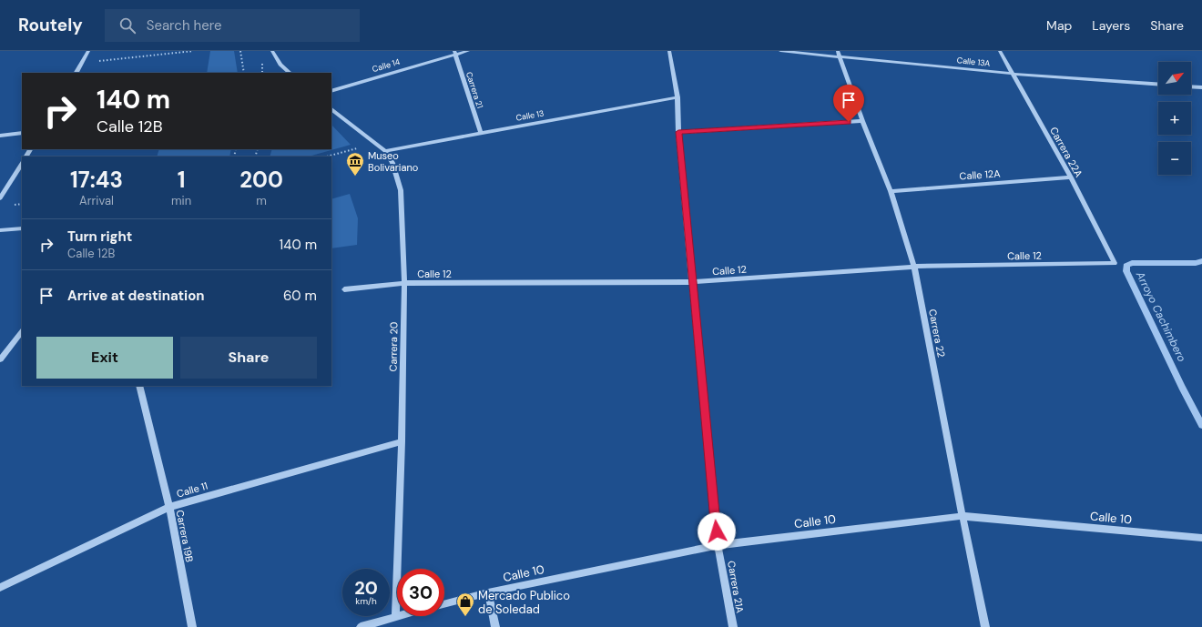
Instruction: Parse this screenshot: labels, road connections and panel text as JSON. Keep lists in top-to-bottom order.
{
  "streets": {
    "street": [
      "Calle 13A",
      "Calle 14",
      "Carrera 21",
      "Calle 13",
      "Carrera 22A",
      "Calle 12A",
      "Calle 12",
      "Carrera 22",
      "Carrera 20",
      "Calle 11",
      "Calle 10",
      "Carrera 19B",
      "Carrera 21A"
    ]
  },
  "crossings": [
    ["Calle 13A", "Carrera 22A"],
    ["Calle 13A", "Carrera 22"],
    ["Calle 14", "Carrera 21"],
    ["Carrera 21", "Calle 13"],
    ["Calle 13", "Carrera 20"],
    ["Calle 13", "Carrera 21A"],
    ["Carrera 22A", "Calle 12A"],
    ["Carrera 22A", "Calle 12"],
    ["Calle 12A", "Carrera 22"],
    ["Calle 12", "Carrera 22"],
    ["Calle 12", "Carrera 20"],
    ["Calle 12", "Carrera 21A"],
    ["Carrera 22", "Calle 10"],
    ["Carrera 20", "Calle 11"],
    ["Calle 11", "Carrera 19B"],
    ["Calle 10", "Carrera 21A"]
  ],
  "water": ["Arroyo Cachimbero"],
  "places": {
    "museum": ["Museo Bolivariano"],
    "shop": ["Mercado Publico de Soledad"]
  },
  "north": "top right",
  "page": {
    "header": "Routely",
    "search": "Search here",
    "nav": ["Map", "Layers", "Share"],
    "map_buttons": ["+", "−"],
    "turn": ["140 m", "Calle 12B"],
    "eta": [
      "17:43",
      "Arrival",
      "1",
      "min",
      "200",
      "m"
    ],
    "list": [
      {
        "name": "Turn right",
        "note": "Calle 12B",
        "value": "140 m"
      },
      {
        "name": "Arrive at destination",
        "value": "60 m"
      }
    ],
    "buttons": ["Exit", "Share"],
    "speed": "20 km/h",
    "limit": "30"
  }
}
